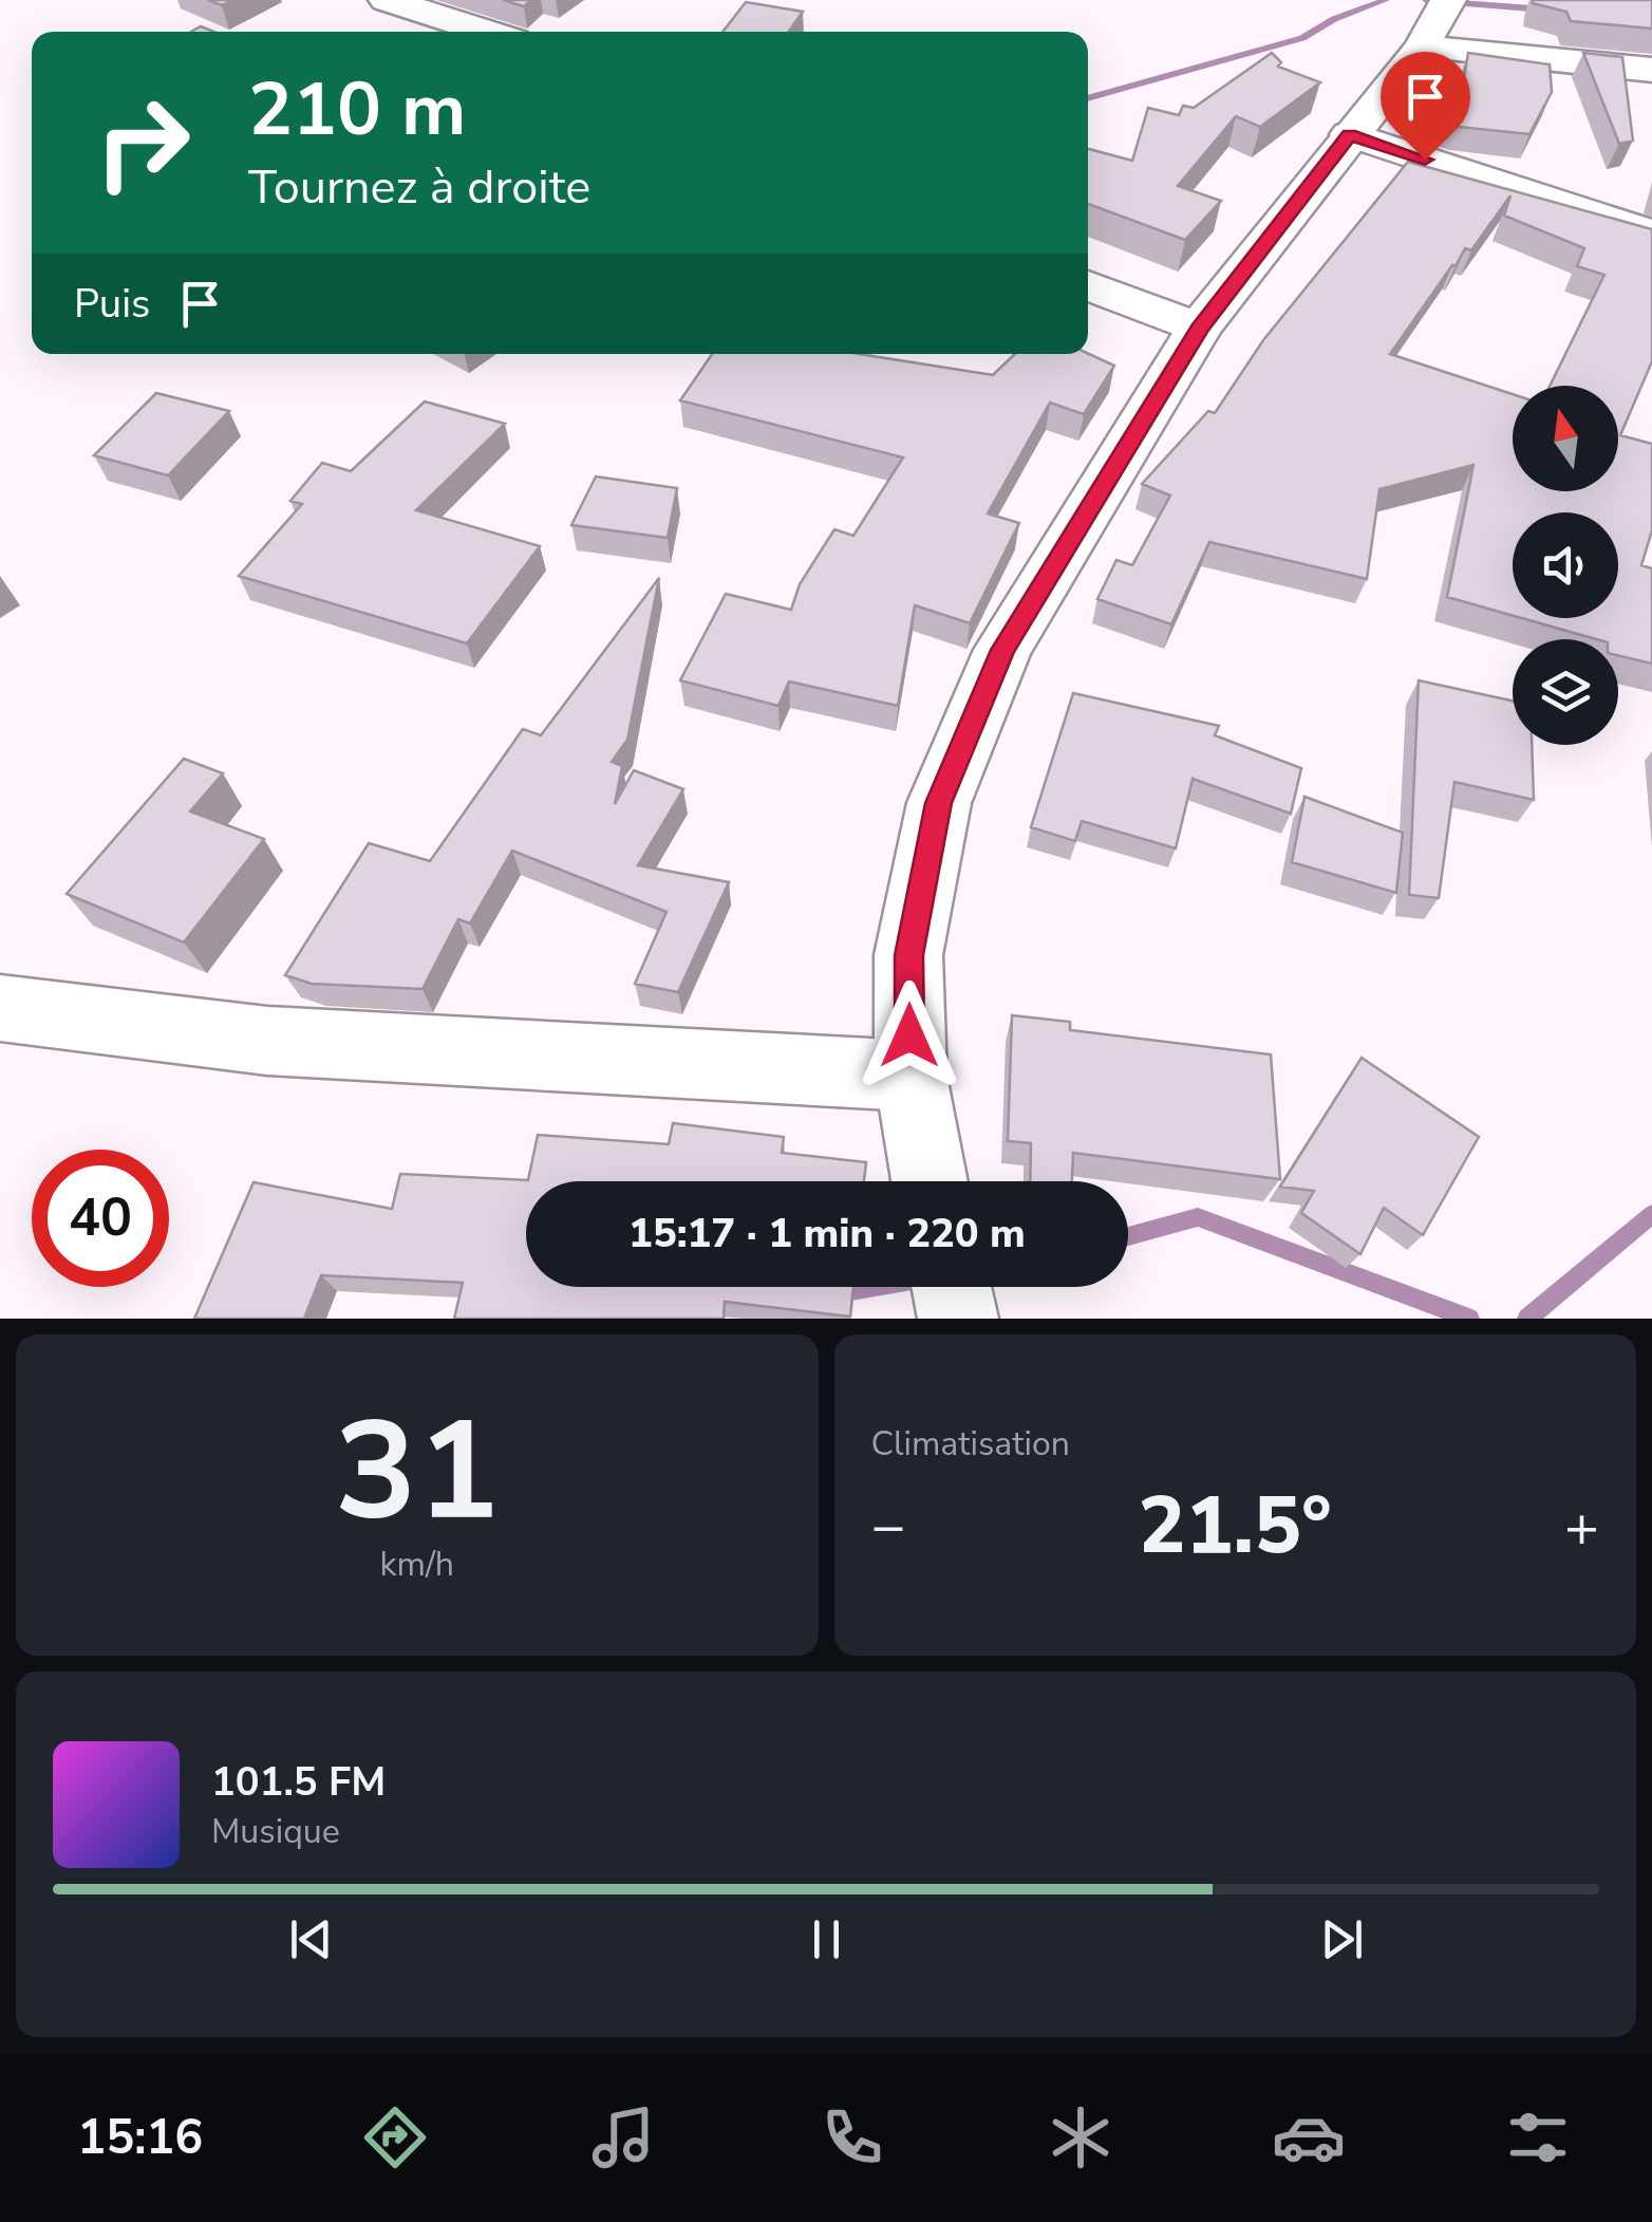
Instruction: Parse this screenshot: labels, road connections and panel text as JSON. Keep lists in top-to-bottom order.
{
  "north": "top",
  "page": {
    "turn": ["210 m", "Tournez à droite"],
    "then": "Puis",
    "limit": "40",
    "trip": "15:17 · 1 min · 220 m",
    "tile": [
      ["31", "km/h"],
      "Climatisation"
    ],
    "heat": ["−", "21.5°", "+"],
    "song": ["101.5 FM", "Musique"],
    "tabs": "15:16"
  }
}
